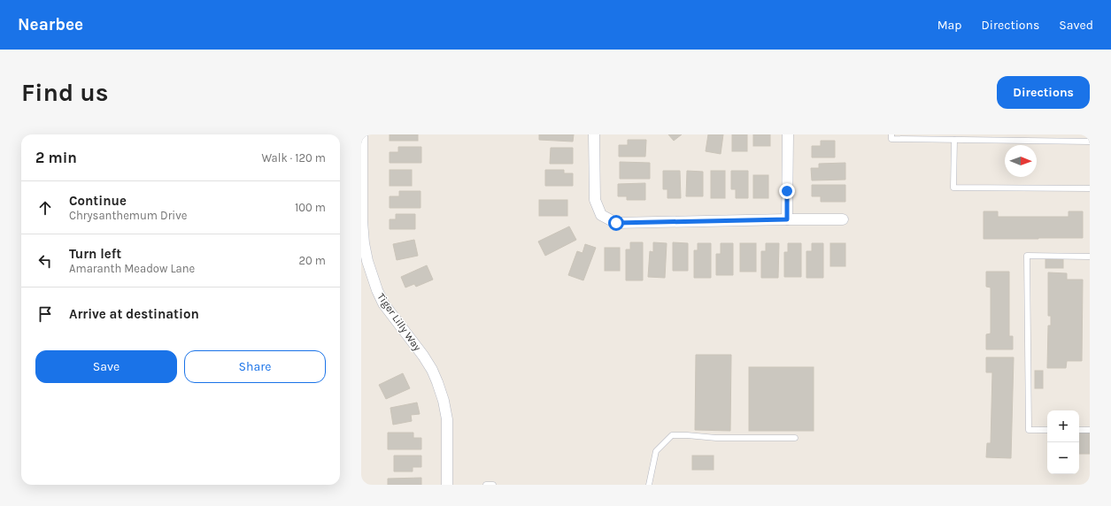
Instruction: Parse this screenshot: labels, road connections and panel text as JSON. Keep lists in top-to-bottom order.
{
  "streets": {
    "street": ["Tiger Lilly Way"]
  },
  "north": "right",
  "page": {
    "header": "Nearbee",
    "nav": ["Map", "Directions", "Saved"],
    "buttons": [
      "Directions",
      ["Save", "Share"]
    ],
    "title": "Find us",
    "heading": ["2 min", "Walk · 120 m"],
    "list": [
      ["Continue", "Chrysanthemum Drive", "100 m"],
      ["Turn left", "Amaranth Meadow Lane", "20 m"],
      "Arrive at destination"
    ],
    "map_buttons": ["+", "−"]
  }
}
